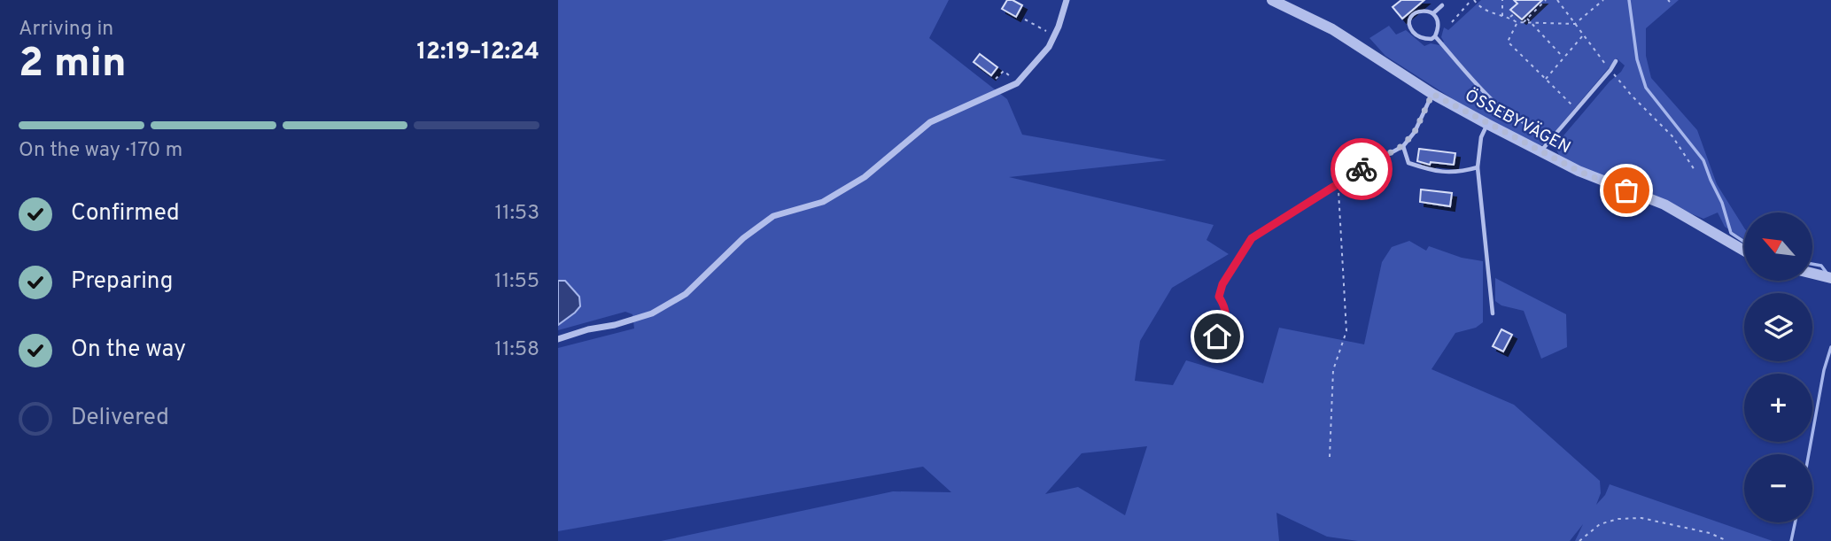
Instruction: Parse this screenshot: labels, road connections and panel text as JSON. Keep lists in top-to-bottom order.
{
  "streets": {
    "street": ["ÖSSEBYVÄGEN"]
  },
  "north": "top left",
  "page": {
    "heading": ["2 min", "Arriving in", "12:19–12:24"],
    "bar": "On the way · 170 m",
    "list": [
      ["Confirmed", "11:53"],
      ["Preparing", "11:55"],
      ["On the way", "11:58"],
      "Delivered"
    ],
    "map_buttons": ["+", "−"]
  }
}
